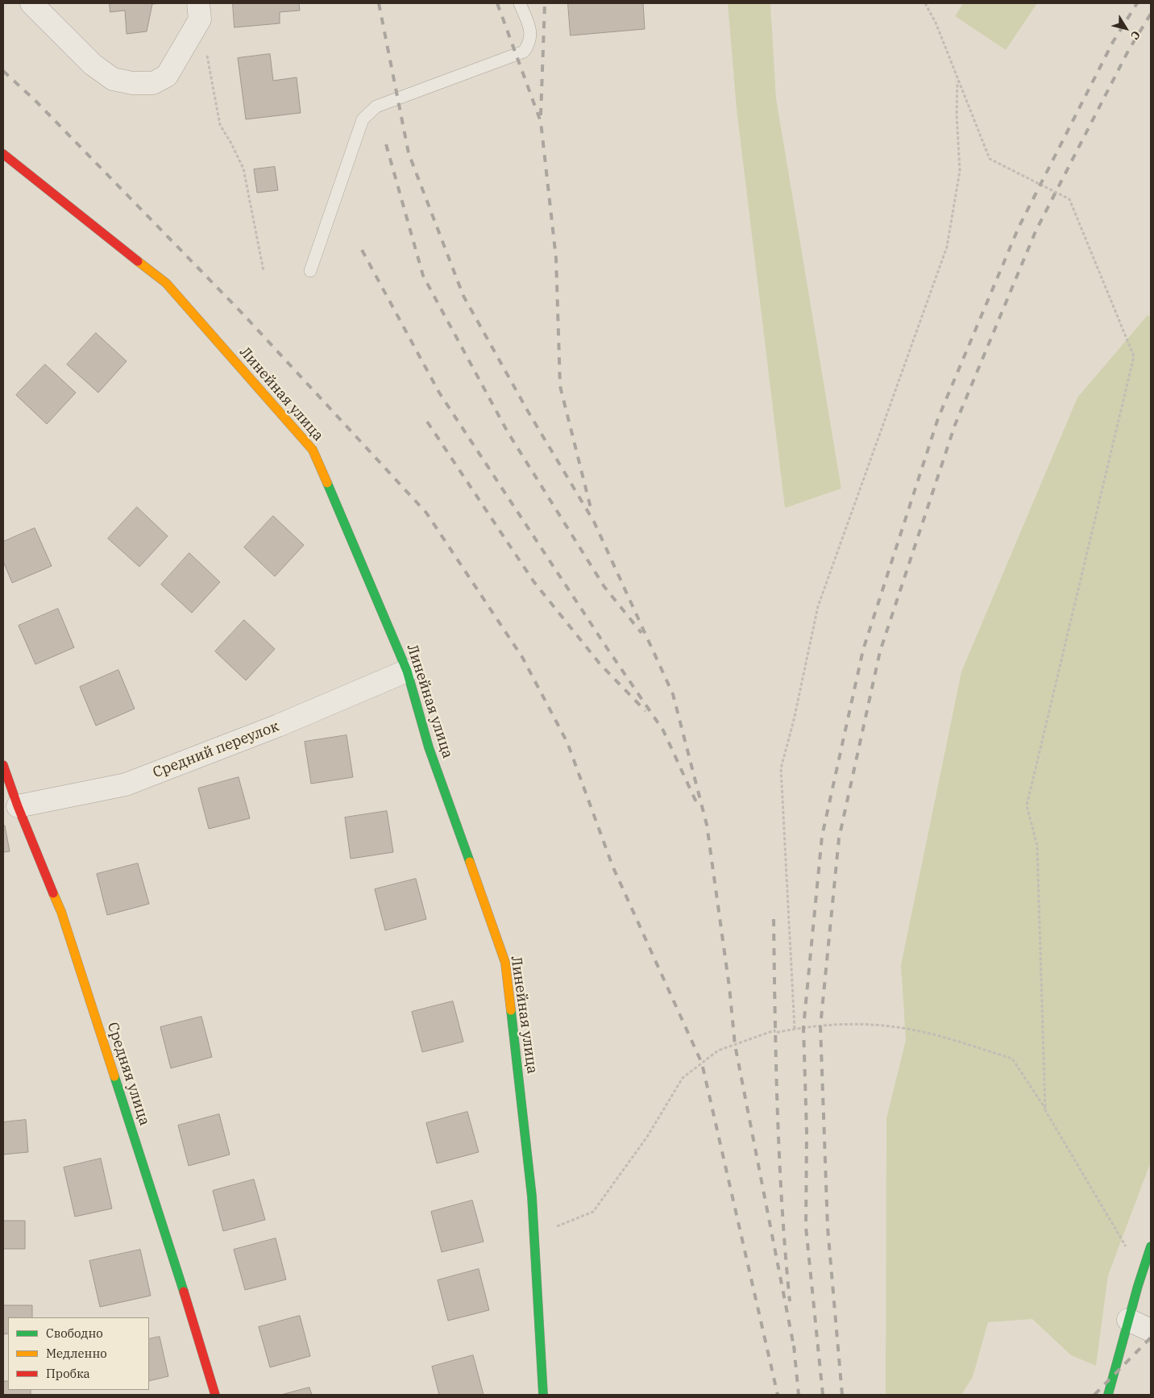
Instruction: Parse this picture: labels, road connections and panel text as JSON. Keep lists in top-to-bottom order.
{
  "streets": {
    "street": ["Линейная улица", "Средний переулок", "Средняя улица"]
  },
  "crossings": [
    ["Линейная улица", "Средний переулок"],
    ["Средний переулок", "Средняя улица"]
  ],
  "legend": ["Свободно", "Медленно", "Пробка"],
  "north": "bottom right"
}
